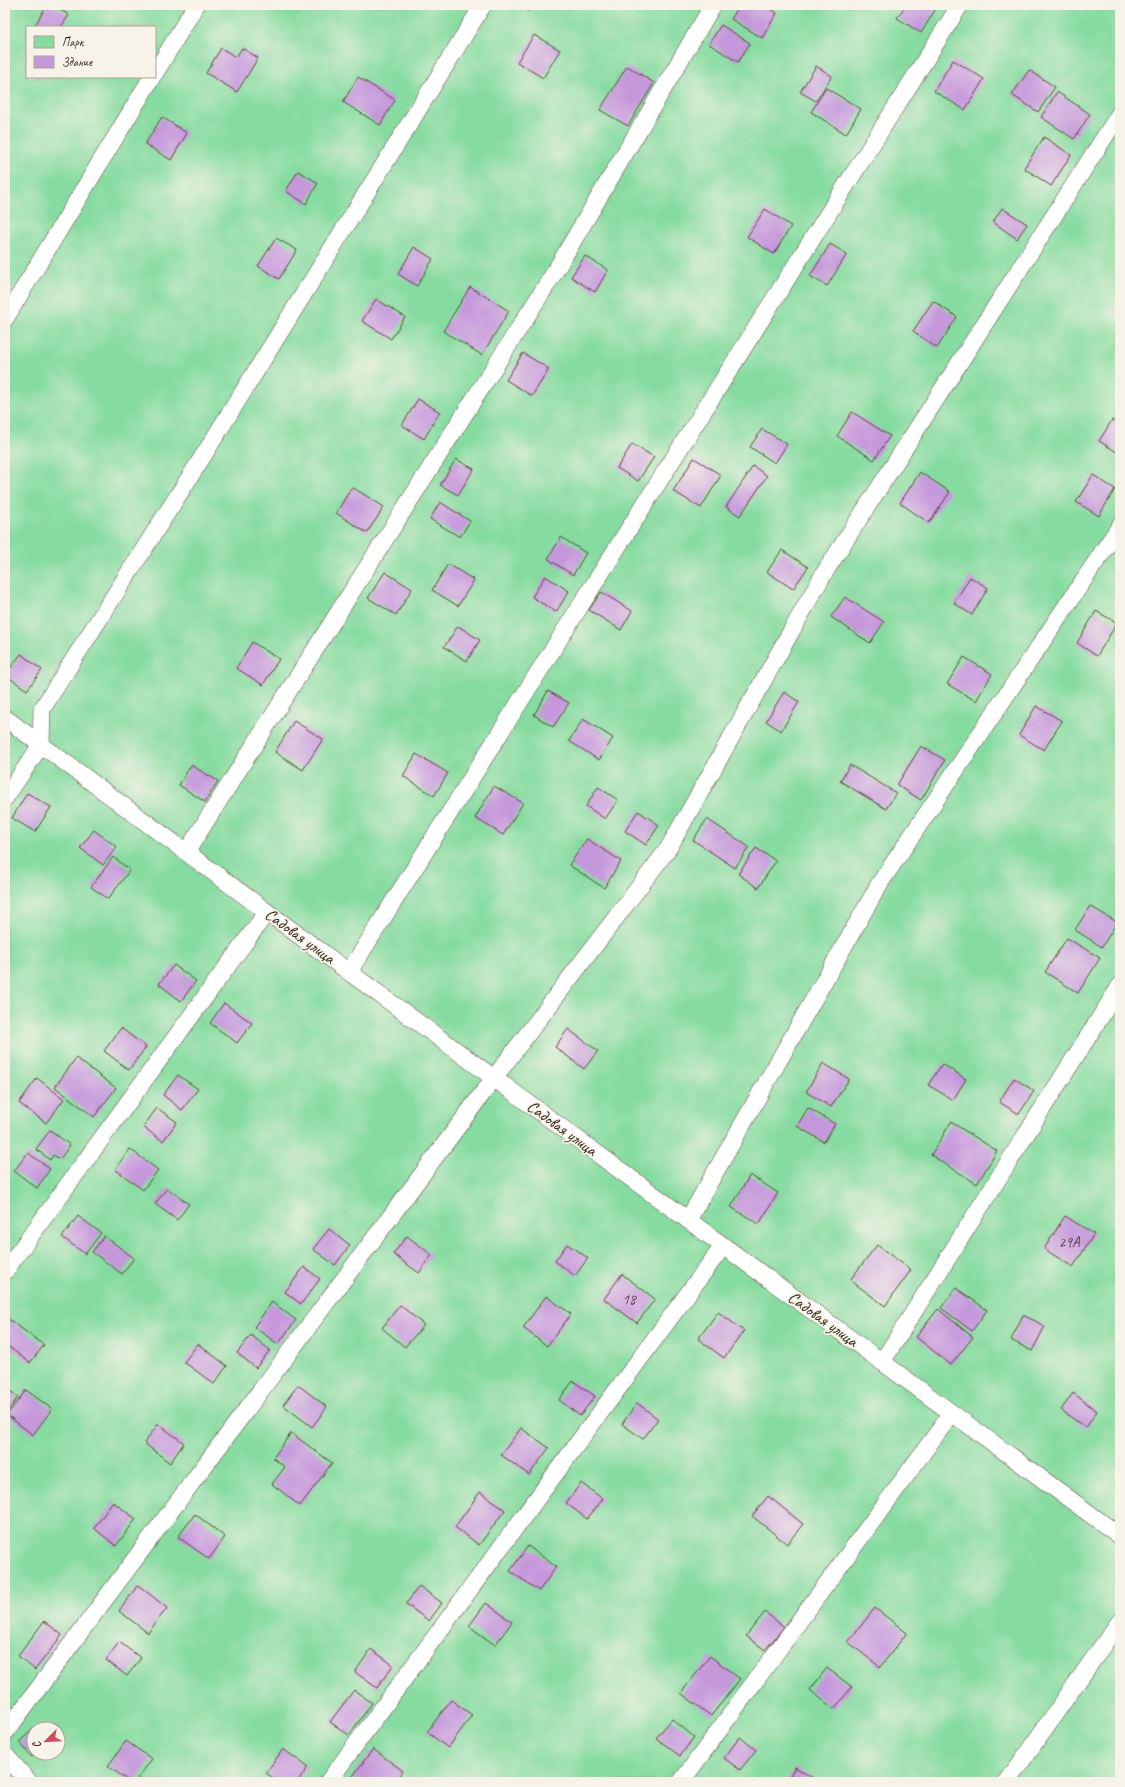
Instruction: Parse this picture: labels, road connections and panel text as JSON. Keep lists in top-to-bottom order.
{
  "streets": {
    "lane": ["Садовая улица"]
  },
  "house_numbers": ["29А", "18"],
  "legend": ["Парк", "Здание"],
  "north": "bottom left"
}
